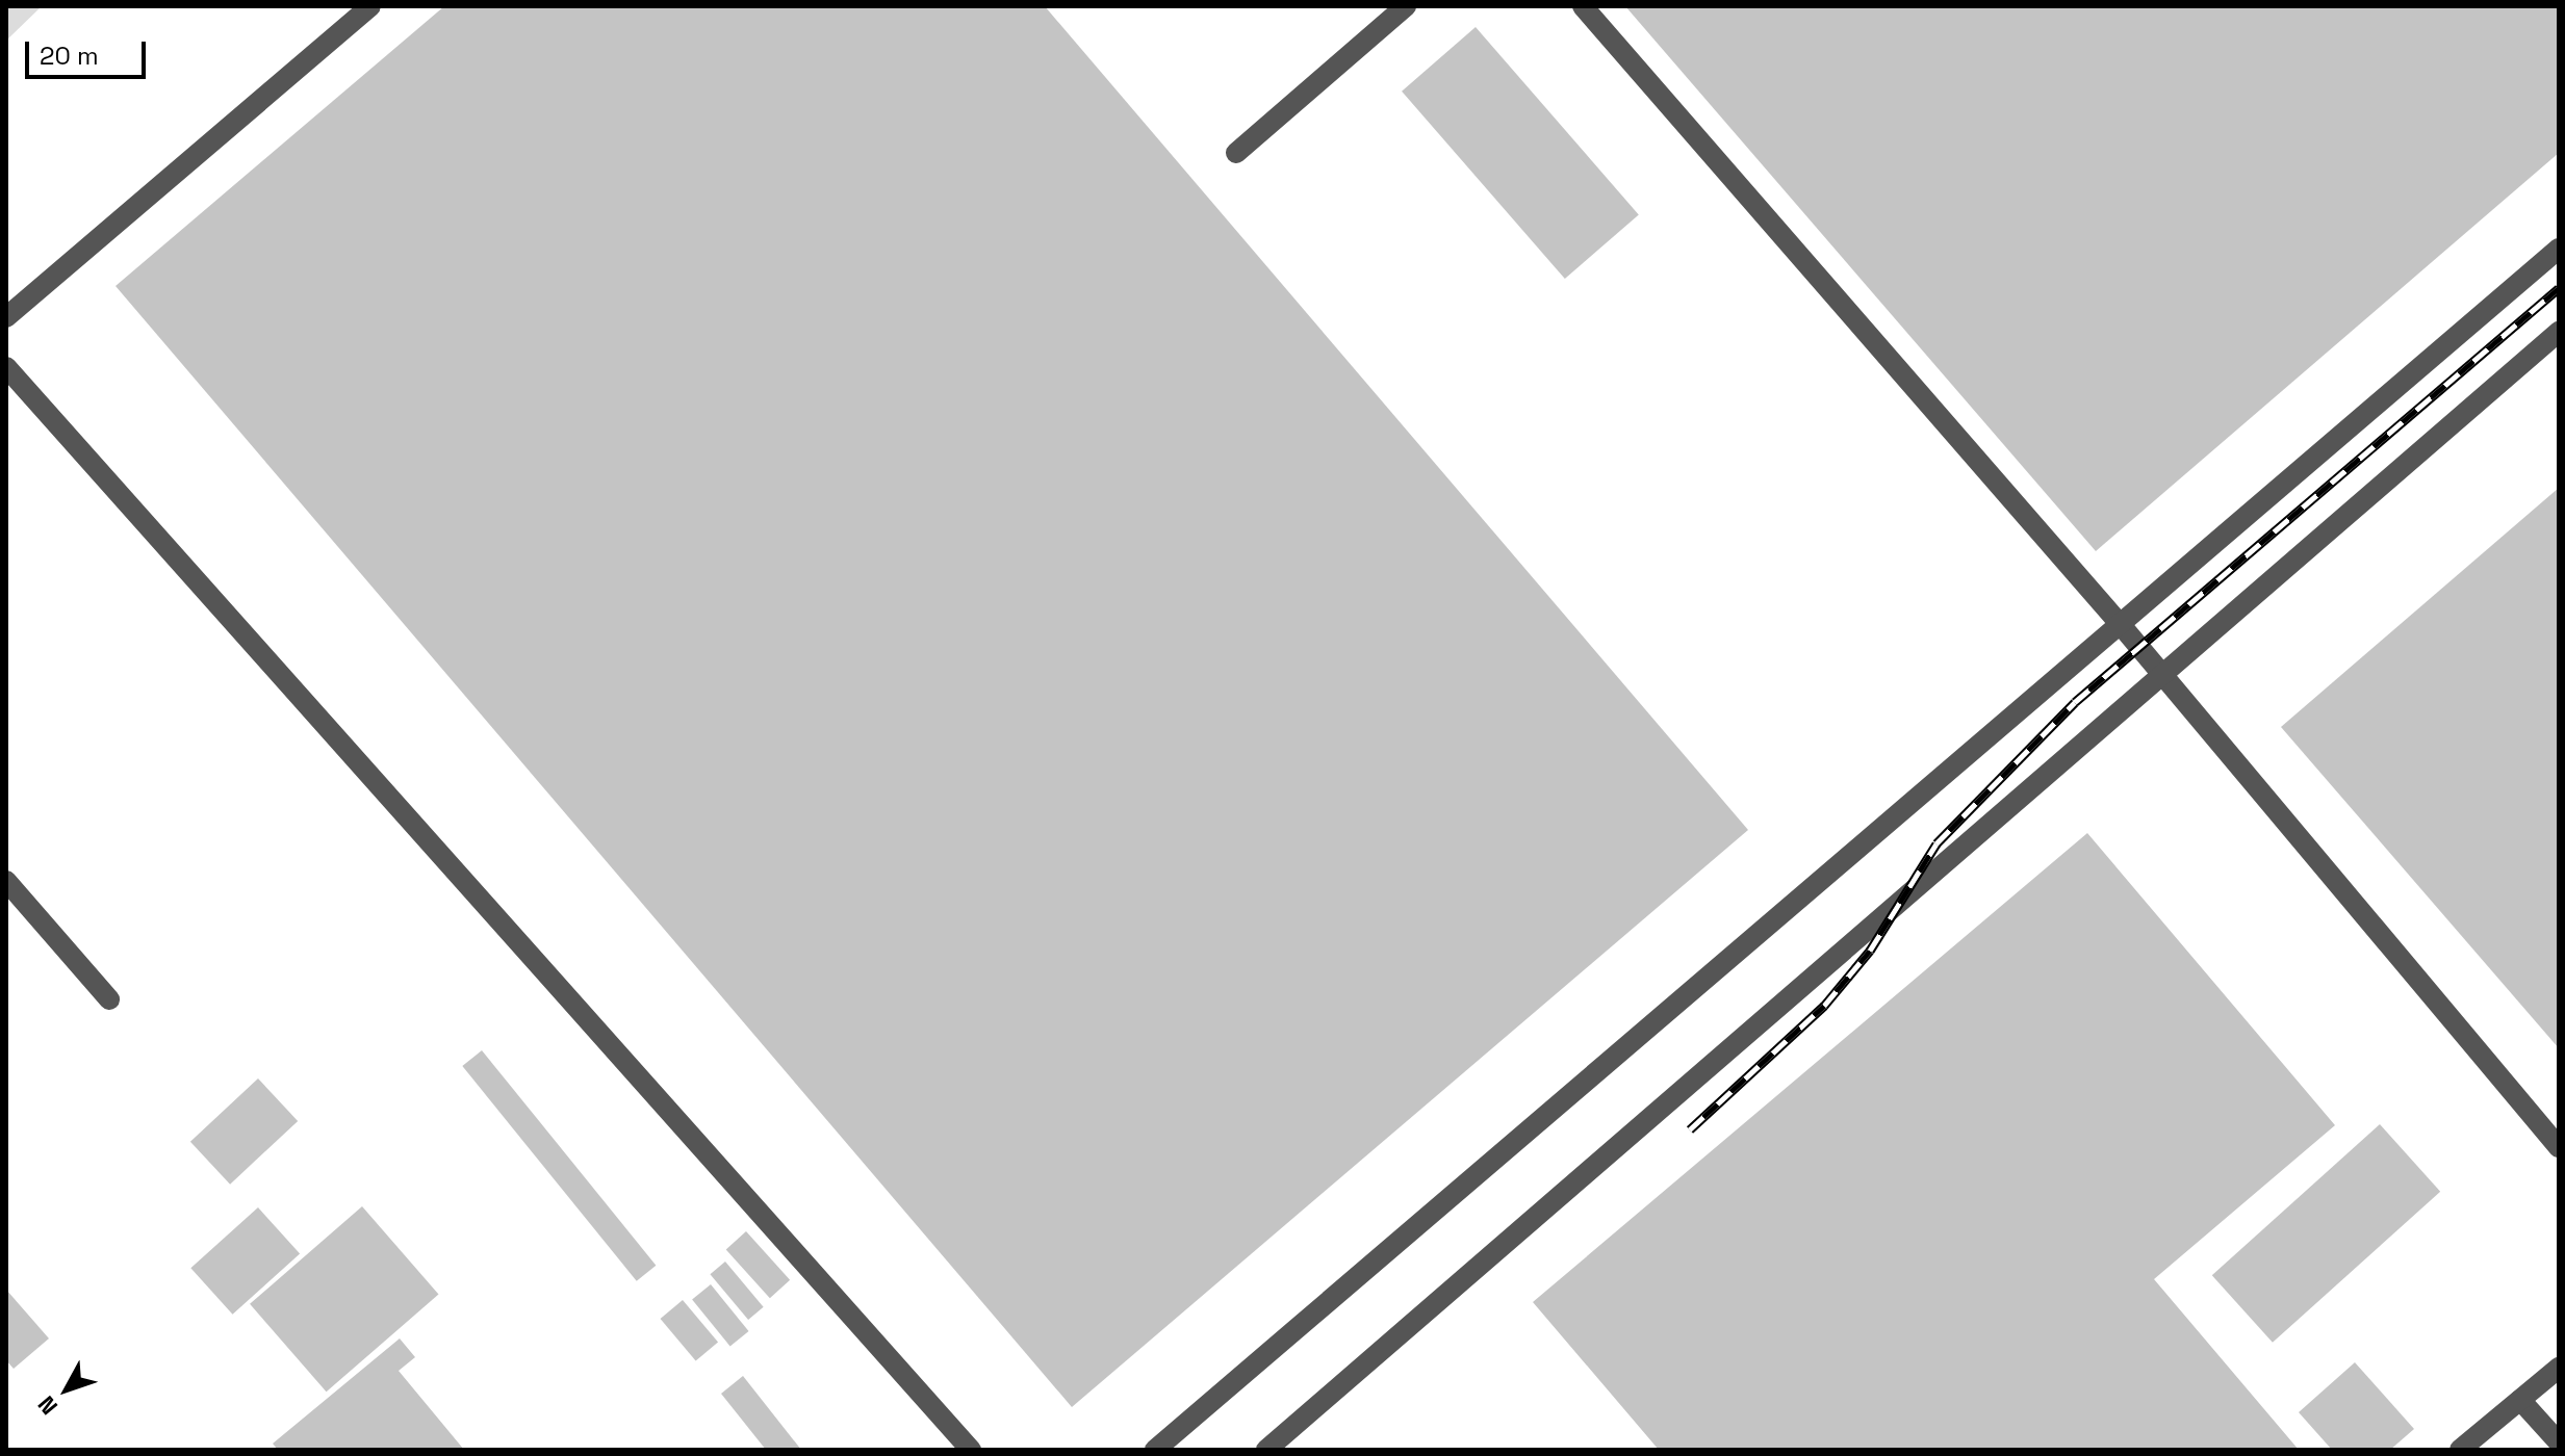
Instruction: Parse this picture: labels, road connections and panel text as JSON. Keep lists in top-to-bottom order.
{
  "scale_bar": "20 m",
  "north": "bottom left"
}
